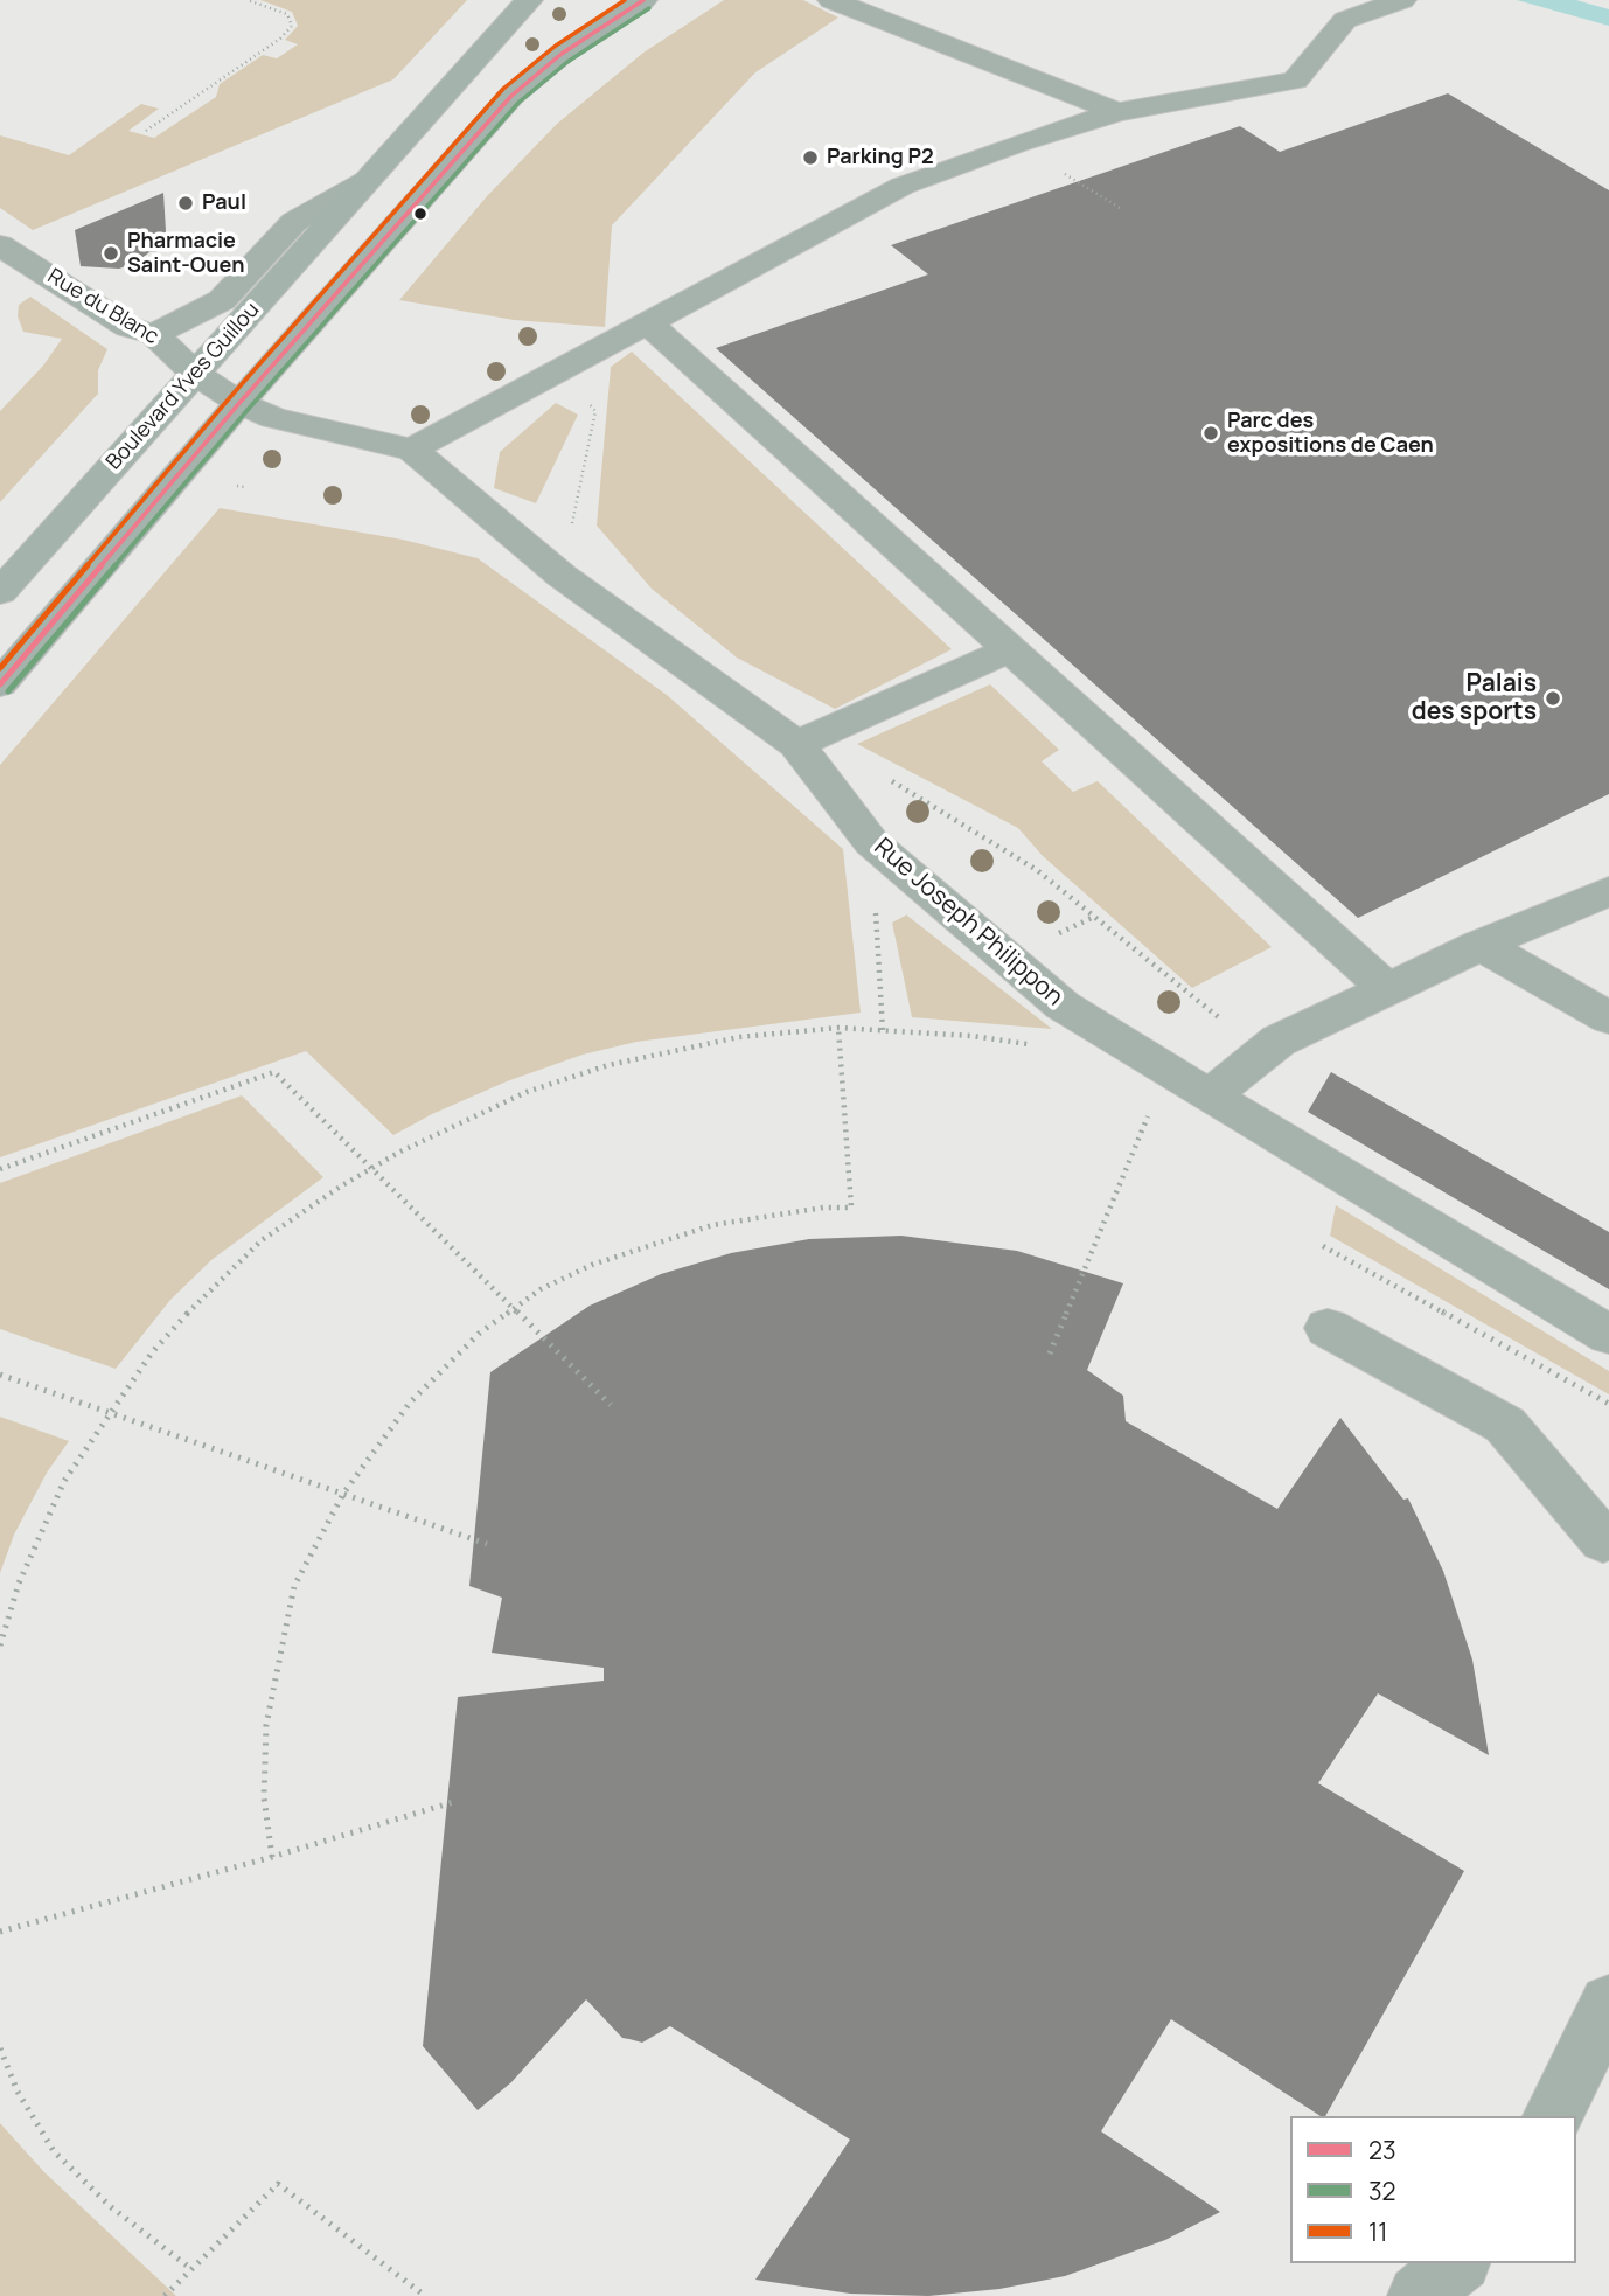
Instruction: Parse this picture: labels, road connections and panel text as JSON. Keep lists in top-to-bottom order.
{
  "streets": {
    "main road": ["Boulevard Yves Guillou"],
    "street": ["Rue du Blanc", "Rue Joseph Philippon"]
  },
  "crossings": [
    ["Rue du Blanc", "Boulevard Yves Guillou"],
    ["Rue du Blanc", "Rue Joseph Philippon"]
  ],
  "places": [
    "Parking P2",
    "Paul",
    "Pharmacie Saint-Ouen",
    "Parc des expositions de Caen",
    "Palais des sports"
  ],
  "lines": ["transit line 23", "transit line 11", "transit line 32"],
  "legend": ["23", "32", "11"]
}
